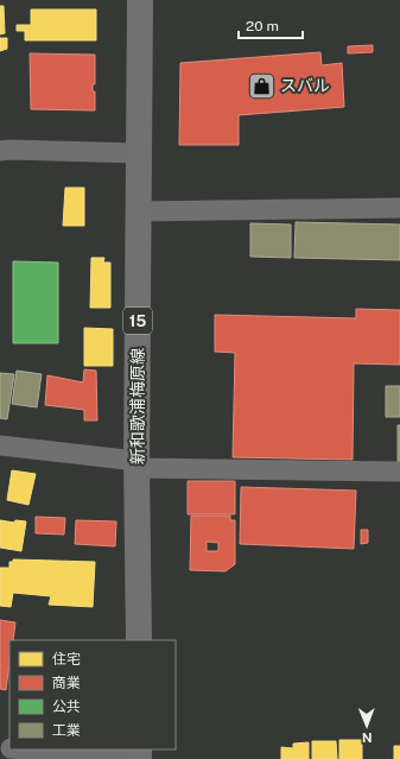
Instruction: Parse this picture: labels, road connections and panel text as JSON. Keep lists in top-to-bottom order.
{
  "streets": {
    "main road": ["15", "新和歌浦梅原線"]
  },
  "places": {
    "shop": ["スバル"]
  },
  "legend": [
    "住宅",
    "商業",
    "公共",
    "工業"
  ],
  "scale_bar": "20 m",
  "north": "bottom"
}
